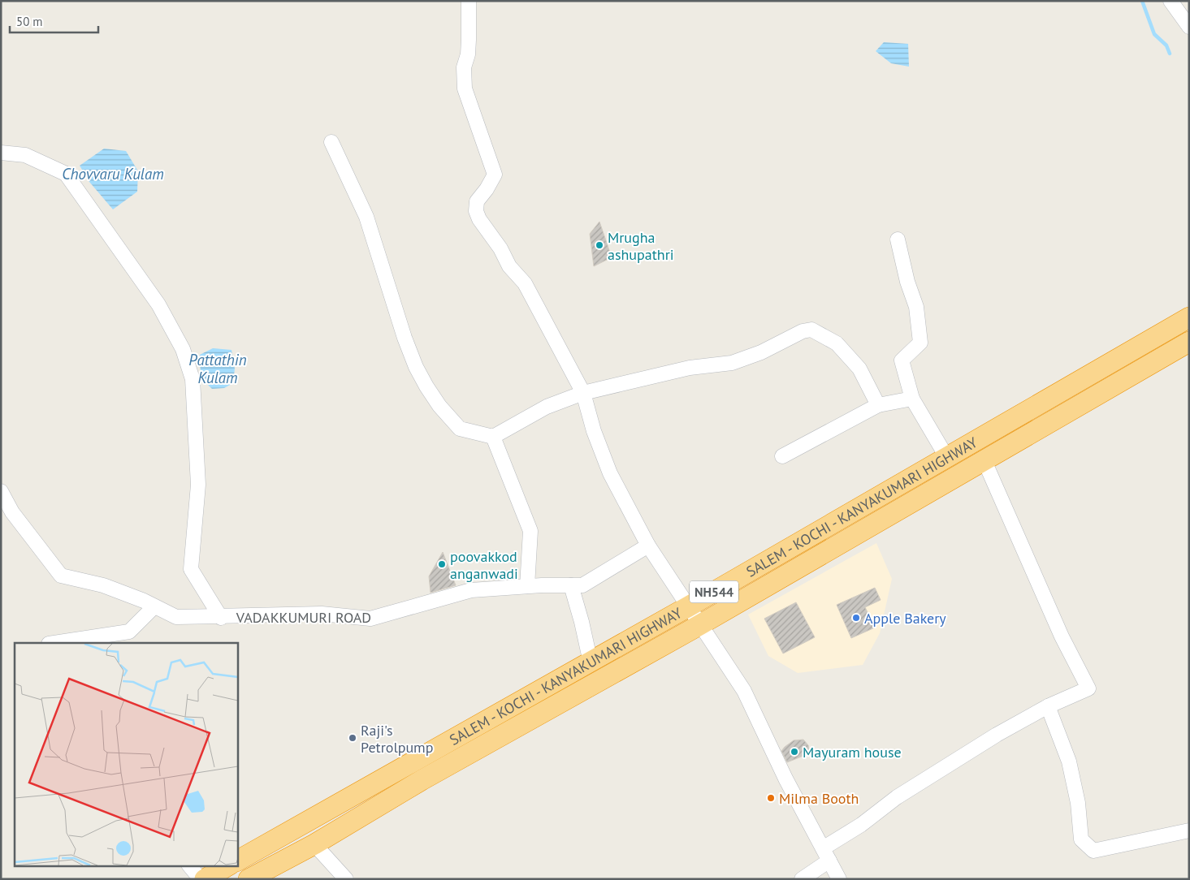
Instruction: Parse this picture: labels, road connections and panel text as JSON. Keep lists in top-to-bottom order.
{
  "streets": {
    "highway": ["SALEM - KOCHI - KANYAKUMARI HIGHWAY", "NH544"],
    "street": ["VADAKKUMURI ROAD"]
  },
  "water": ["Chovvaru Kulam", "Pattathin Kulam"],
  "places": [
    "Mrugha ashupathri",
    "poovakkod anganwadi",
    "Apple Bakery",
    "Raji's Petrolpump",
    "Mayuram house",
    "Milma Booth"
  ],
  "scale_bar": "50 m"
}
